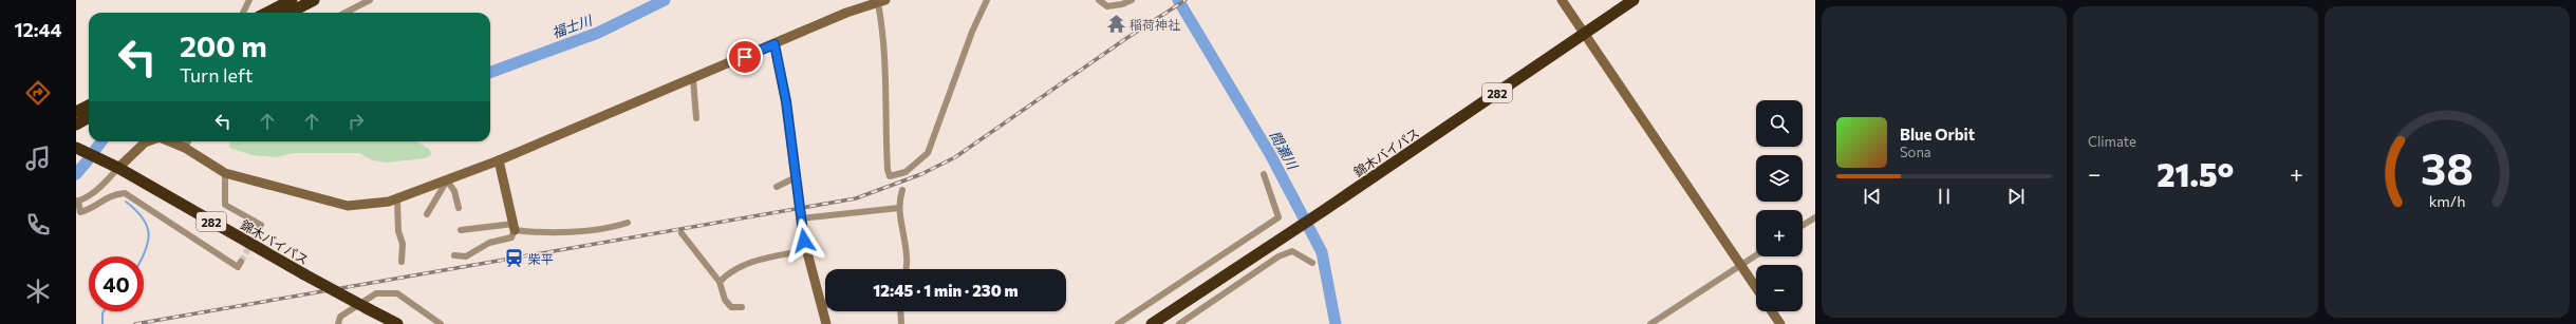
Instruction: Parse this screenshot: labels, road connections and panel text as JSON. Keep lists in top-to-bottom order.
{
  "streets": {
    "highway": ["282", "錦木バイパス"]
  },
  "crossings": [
    ["282", "錦木バイパス"]
  ],
  "water": ["福士川", "間瀬川"],
  "places": {
    "temple": ["稲荷神社"],
    "station": ["柴平"]
  },
  "page": {
    "tabs": "12:44",
    "tile": "Climate",
    "turn": ["200 m", "Turn left"],
    "map_buttons": ["+", "−"],
    "song": ["Blue Orbit", "Sona"],
    "heat": ["−", "21.5°", "+"],
    "limit": "40",
    "trip": "12:45 · 1 min · 230 m",
    "gauge": ["38", "km/h"]
  }
}
